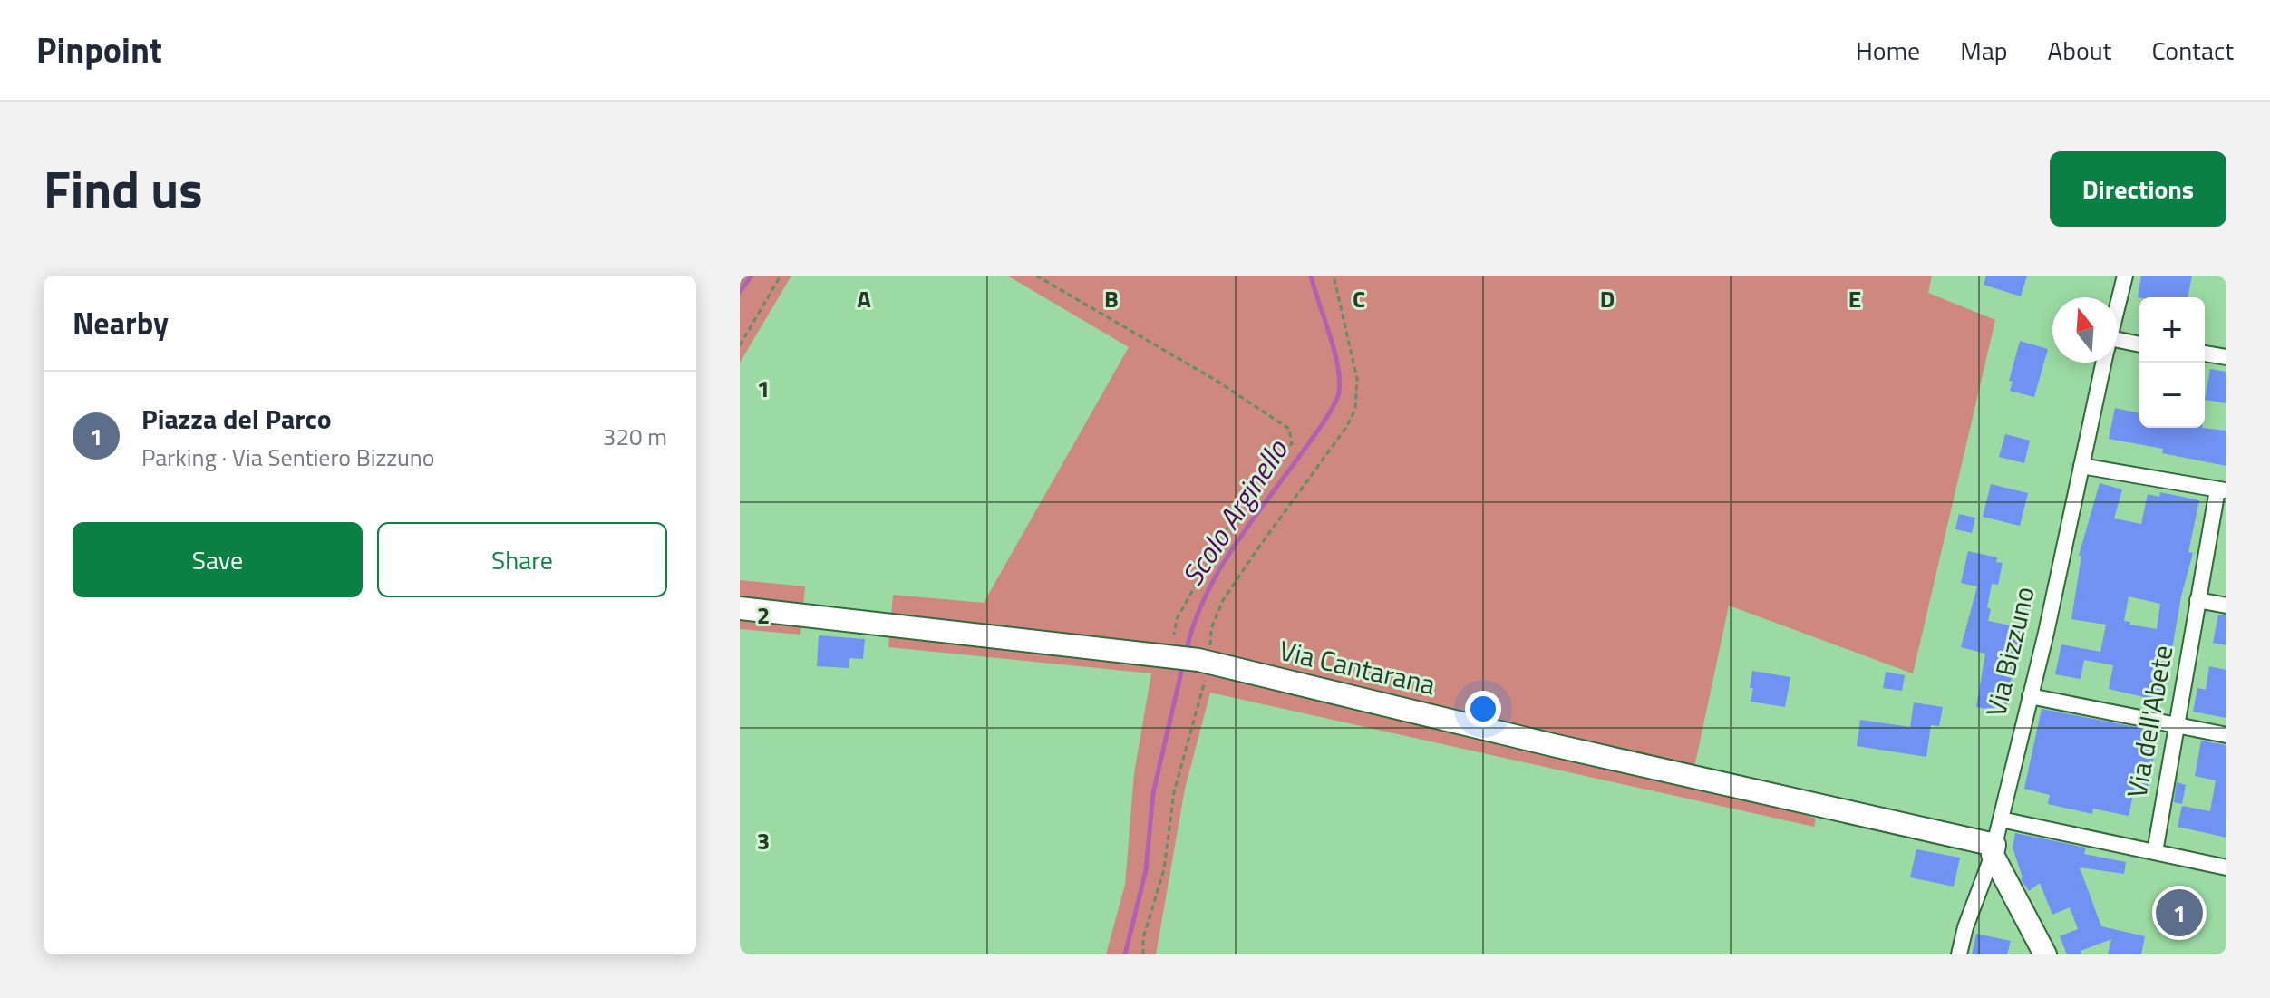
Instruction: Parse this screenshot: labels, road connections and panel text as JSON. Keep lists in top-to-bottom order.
{
  "streets": {
    "street": ["Via Bizzuno", "Via Cantarana", "Via dell'Abete"]
  },
  "crossings": [
    ["Via Bizzuno", "Via Cantarana"]
  ],
  "water": ["Scolo Arginello"],
  "north": "top",
  "page": {
    "header": "Pinpoint",
    "nav": [
      "Home",
      "Map",
      "About",
      "Contact"
    ],
    "title": "Find us",
    "buttons": [
      "Directions",
      ["Save", "Share"]
    ],
    "heading": "Nearby",
    "map_buttons": ["+", "−"],
    "list": [
      {
        "mark": "1",
        "name": "Piazza del Parco",
        "note": "Parking · Via Sentiero Bizzuno",
        "value": "320 m"
      }
    ],
    "pins": "1"
  },
  "grid": {
    "columns": [
      "A",
      "B",
      "C",
      "D",
      "E"
    ],
    "rows": ["1", "2", "3"]
  }
}
